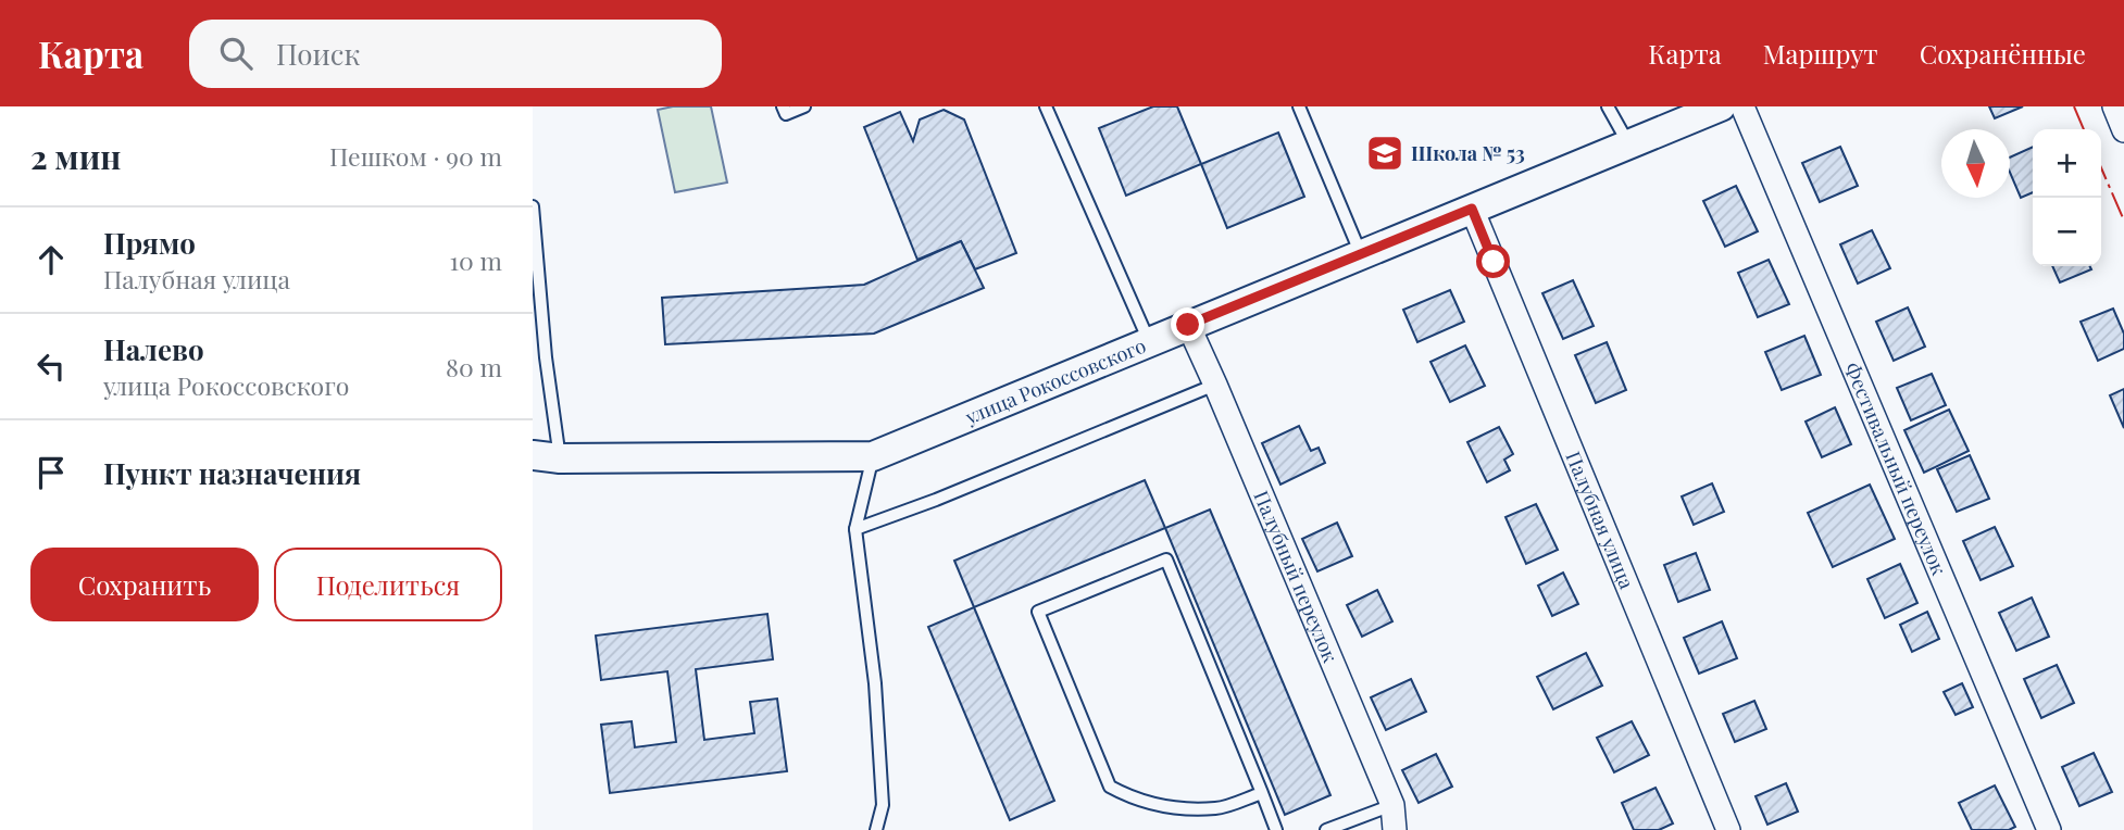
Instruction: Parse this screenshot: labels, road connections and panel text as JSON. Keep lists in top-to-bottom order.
{
  "streets": {
    "street": [
      "улица Рокоссовского",
      "Фестивальный переулок",
      "Палубная улица",
      "Палубный переулок"
    ]
  },
  "crossings": [
    ["улица Рокоссовского", "Палубная улица"],
    ["улица Рокоссовского", "Палубный переулок"]
  ],
  "places": {
    "school or university": ["Школа № 53"]
  },
  "north": "bottom",
  "page": {
    "header": "Карта",
    "search": "Поиск",
    "nav": ["Карта", "Маршрут", "Сохранённые"],
    "heading": ["2 мин", "Пешком · 90 m"],
    "map_buttons": ["+", "−"],
    "list": [
      ["Прямо", "Палубная улица", "10 m"],
      ["Налево", "улица Рокоссовского", "80 m"],
      "Пункт назначения"
    ],
    "buttons": ["Сохранить", "Поделиться"]
  }
}
